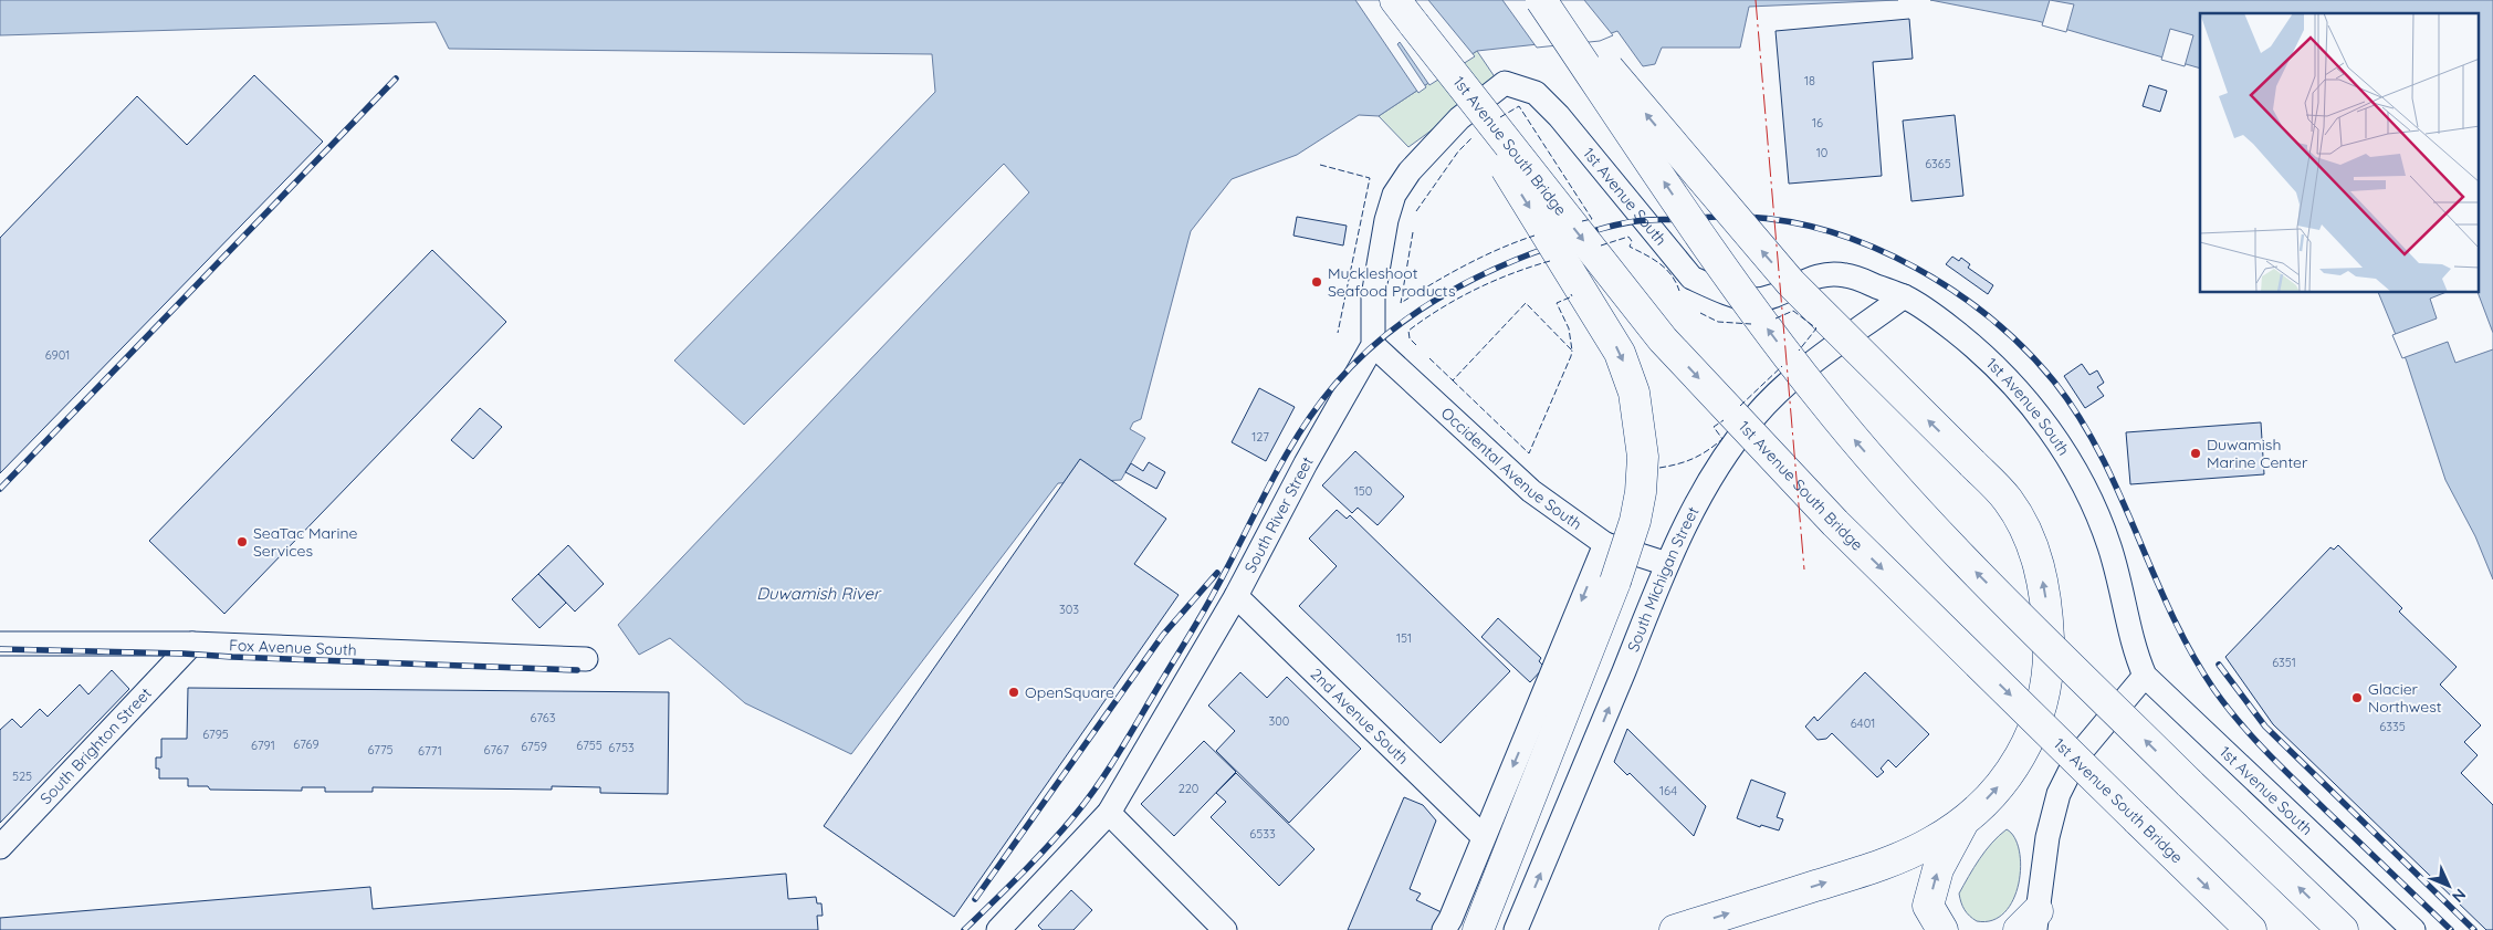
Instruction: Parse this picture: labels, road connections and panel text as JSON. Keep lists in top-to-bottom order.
{
  "streets": {
    "highway": ["1st Avenue South Bridge"],
    "street": [
      "1st Avenue South",
      "Occidental Avenue South",
      "South River Street",
      "South Michigan Street",
      "Fox Avenue South",
      "2nd Avenue South",
      "South Brighton Street"
    ]
  },
  "crossings": [
    ["1st Avenue South", "South River Street"],
    ["1st Avenue South", "South Michigan Street"],
    ["Occidental Avenue South", "South River Street"],
    ["Occidental Avenue South", "South Michigan Street"],
    ["South River Street", "2nd Avenue South"],
    ["Fox Avenue South", "South Brighton Street"]
  ],
  "water": ["Duwamish River"],
  "places": [
    "Muckleshoot Seafood Products",
    "Duwamish Marine Center",
    "SeaTac Marine Services",
    "OpenSquare",
    "Glacier Northwest"
  ],
  "house_numbers": [
    "18",
    "16",
    "10",
    "6365",
    "6901",
    "127",
    "150",
    "303",
    "151",
    "6351",
    "6763",
    "300",
    "6401",
    "6335",
    "6795",
    "6769",
    "6791",
    "6755",
    "6759",
    "6753",
    "6775",
    "6767",
    "6771",
    "525",
    "220",
    "164",
    "6533"
  ],
  "north": "bottom right"
}
